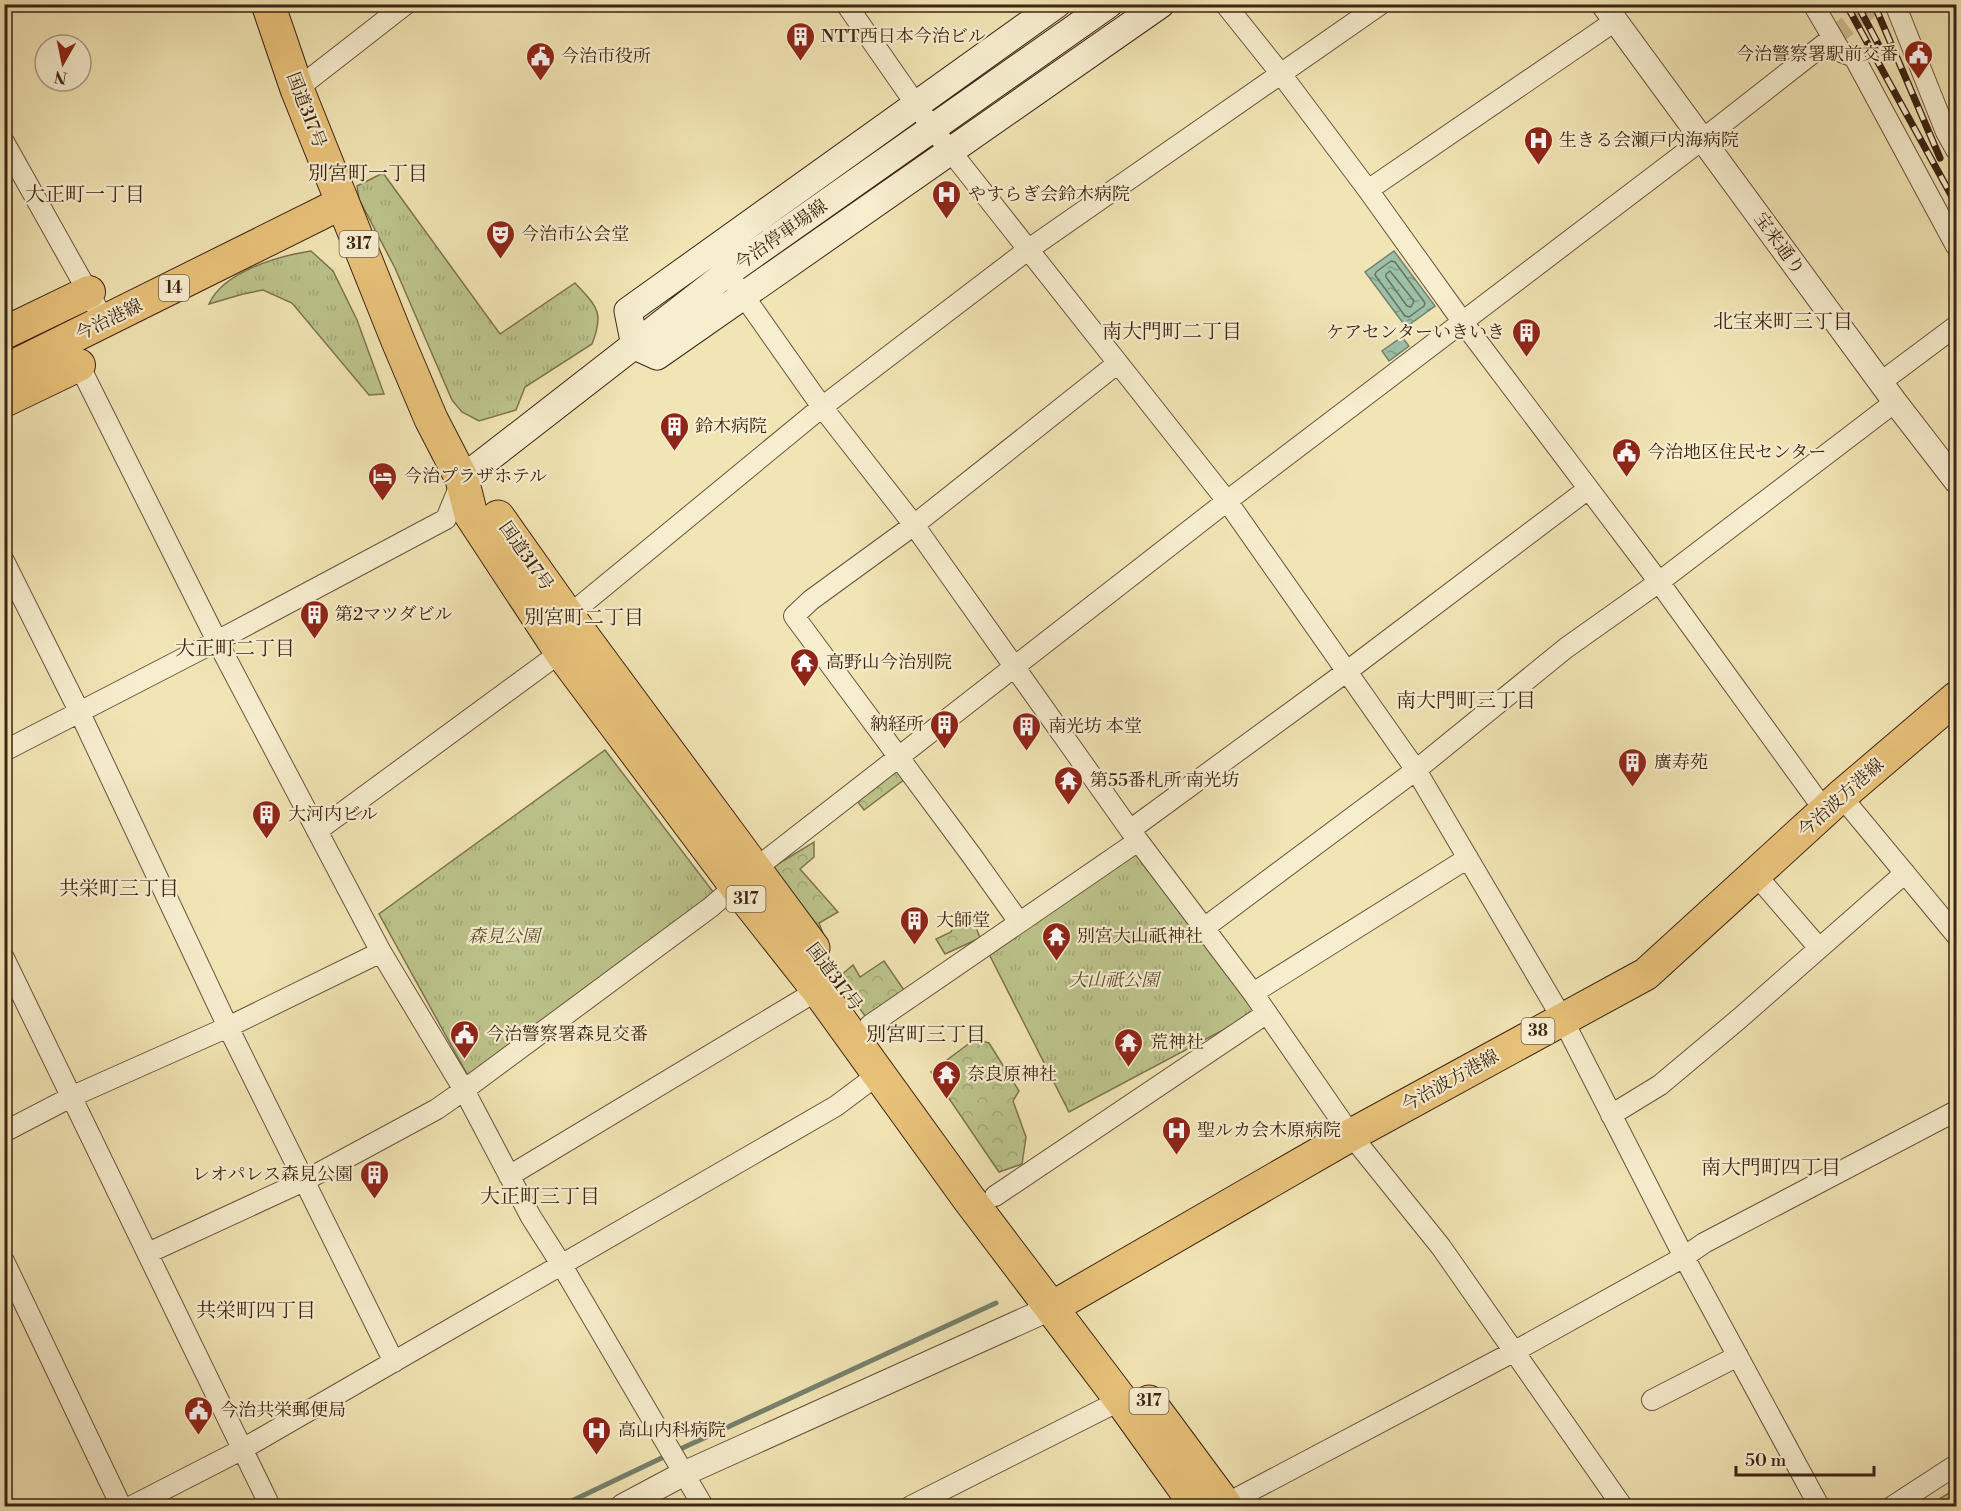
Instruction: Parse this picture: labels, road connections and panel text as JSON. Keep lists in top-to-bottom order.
{
  "streets": {
    "highway": ["国道317号", "317"],
    "main road": [
      "今治停車場線",
      "14",
      "今治港線",
      "今治波方港線",
      "38"
    ],
    "street": ["宝来通り"]
  },
  "crossings": [
    ["国道317号", "今治停車場線"],
    ["国道317号", "今治港線"],
    ["国道317号", "今治波方港線"]
  ],
  "districts": [
    "別宮町一丁目",
    "大正町一丁目",
    "北宝来町三丁目",
    "南大門町二丁目",
    "別宮町二丁目",
    "大正町二丁目",
    "南大門町三丁目",
    "共栄町三丁目",
    "別宮町三丁目",
    "南大門町四丁目",
    "大正町三丁目",
    "共栄町四丁目"
  ],
  "parks": ["森見公園", "大山祇公園"],
  "places": {
    "building": [
      "NTT西日本今治ビル",
      "ケアセンターいきいき",
      "鈴木病院",
      "第2マツダビル",
      "納経所",
      "南光坊 本堂",
      "廣寿苑",
      "大河内ビル",
      "大師堂",
      "レオパレス森見公園"
    ],
    "public building": [
      "今治警察署駅前交番",
      "今治市役所",
      "今治地区住民センター",
      "今治警察署森見交番",
      "今治共栄郵便局"
    ],
    "hospital": [
      "生きる会瀬戸内海病院",
      "やすらぎ会鈴木病院",
      "聖ルカ会木原病院",
      "高山内科病院"
    ],
    "theatre": ["今治市公会堂"],
    "hotel": ["今治プラザホテル"],
    "temple": [
      "高野山今治別院",
      "第55番札所 南光坊",
      "別宮大山祇神社",
      "荒神社",
      "奈良原神社"
    ]
  },
  "scale_bar": "50 m",
  "north": "bottom"
}
